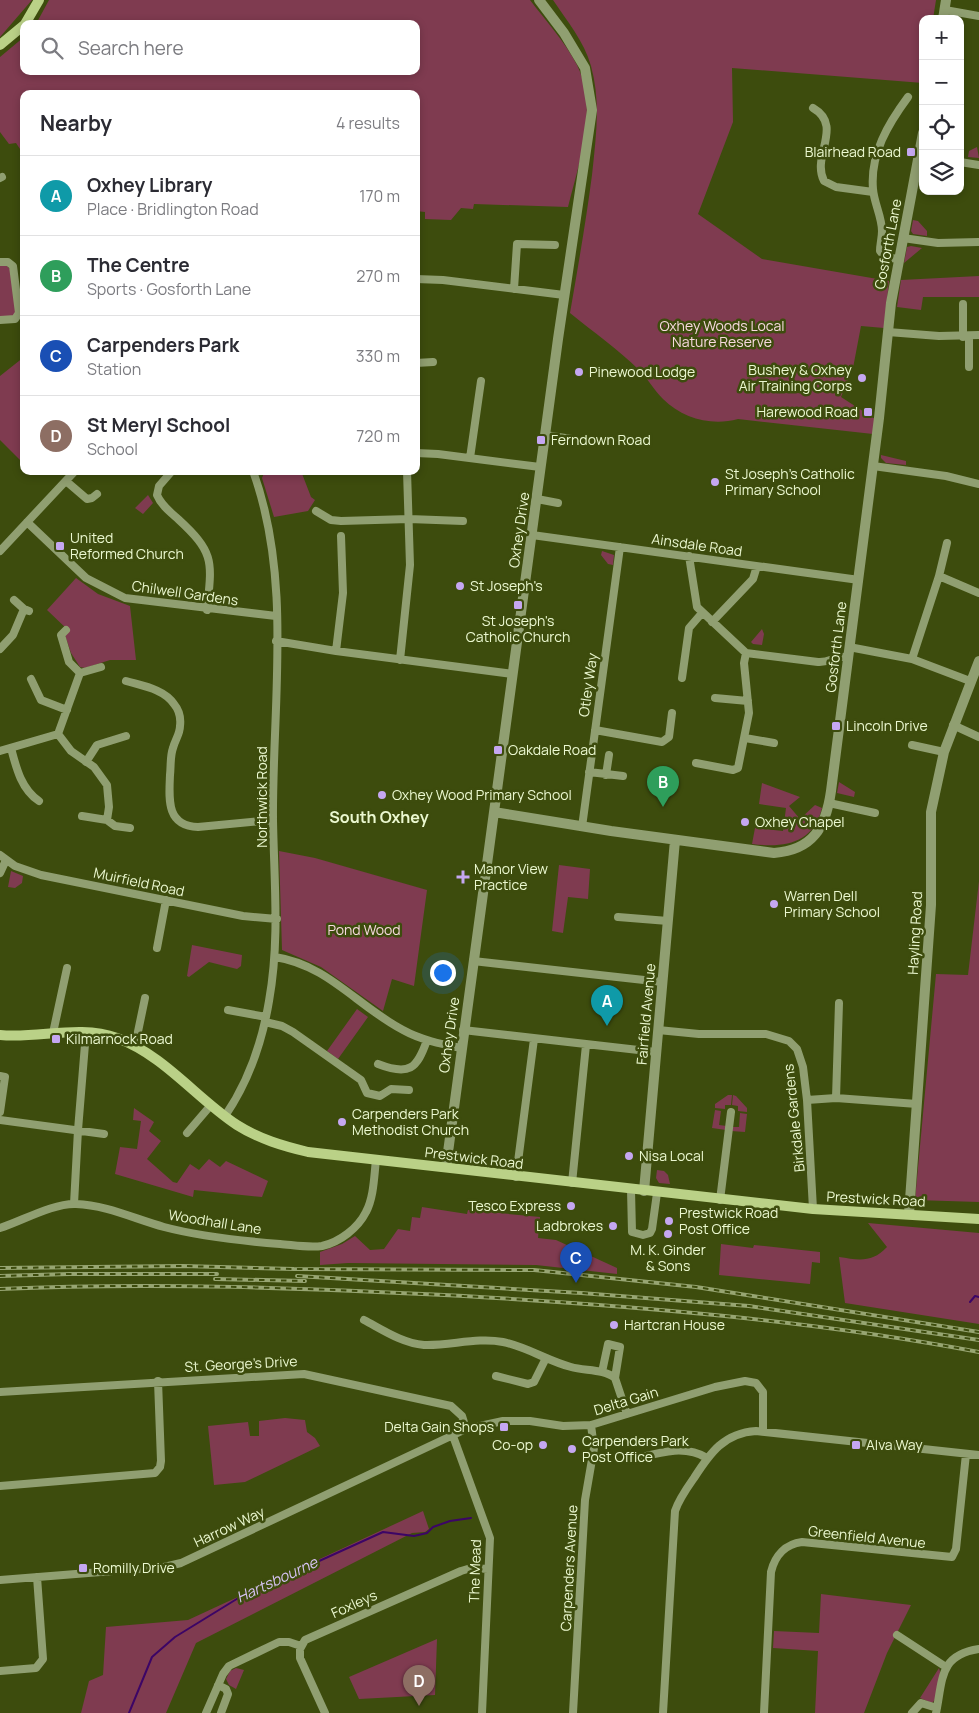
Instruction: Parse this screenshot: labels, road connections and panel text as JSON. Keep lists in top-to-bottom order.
{
  "streets": {
    "main road": ["Prestwick Road"],
    "street": [
      "Gosforth Lane",
      "Oxhey Drive",
      "Ainsdale Road",
      "Chilwell Gardens",
      "Otley Way",
      "Northwick Road",
      "Muirfield Road",
      "Hayling Road",
      "Fairfield Avenue",
      "Birkdale Gardens",
      "Woodhall Lane",
      "St. George's Drive",
      "Delta Gain",
      "Harrow Way",
      "Greenfield Avenue",
      "Carpenders Avenue",
      "The Mead",
      "Foxleys"
    ]
  },
  "crossings": [
    ["Gosforth Lane", "Oxhey Drive"],
    ["Gosforth Lane", "Ainsdale Road"],
    ["Gosforth Lane", "Otley Way"],
    ["Gosforth Lane", "Fairfield Avenue"],
    ["Oxhey Drive", "Ainsdale Road"],
    ["Oxhey Drive", "Prestwick Road"],
    ["Ainsdale Road", "Otley Way"],
    ["Chilwell Gardens", "Northwick Road"],
    ["Northwick Road", "Muirfield Road"],
    ["Northwick Road", "Prestwick Road"],
    ["Hayling Road", "Prestwick Road"],
    ["Fairfield Avenue", "Birkdale Gardens"],
    ["Fairfield Avenue", "Prestwick Road"],
    ["Birkdale Gardens", "Prestwick Road"],
    ["Prestwick Road", "Woodhall Lane"],
    ["St. George's Drive", "Delta Gain"],
    ["Delta Gain", "Harrow Way"],
    ["Delta Gain", "Carpenders Avenue"],
    ["Delta Gain", "The Mead"],
    ["Harrow Way", "The Mead"],
    ["The Mead", "Foxleys"]
  ],
  "districts": ["South Oxhey"],
  "water": ["Hartsbourne"],
  "parks": ["Oxhey Woods Local Nature Reserve", "Pond Wood"],
  "places": {
    "transit": [
      "Blairhead Road",
      "Harewood Road",
      "Ferndown Road",
      "United Reformed Church",
      "St Joseph's Catholic Church",
      "Lincoln Drive",
      "Oakdale Road",
      "Kilmarnock Road",
      "Delta Gain Shops",
      "Alva Way",
      "Romilly Drive"
    ],
    "other": [
      "Pinewood Lodge",
      "Bushey & Oxhey Air Training Corps",
      "St Joseph's Catholic Primary School",
      "St Joseph's",
      "Oxhey Wood Primary School",
      "Oxhey Chapel",
      "Warren Dell Primary School",
      "Carpenders Park Methodist Church",
      "Nisa Local",
      "Tesco Express",
      "Prestwick Road Post Office",
      "Ladbrokes",
      "M. K. Ginder & Sons",
      "Hartcran House",
      "Co-op",
      "Carpenders Park Post Office"
    ],
    "health": ["Manor View Practice"]
  },
  "page": {
    "map_buttons": ["+", "−"],
    "search": "Search here",
    "heading": ["Nearby", "4 results"],
    "list": [
      {
        "mark": "A",
        "name": "Oxhey Library",
        "note": "Place · Bridlington Road",
        "value": "170 m"
      },
      {
        "mark": "B",
        "name": "The Centre",
        "note": "Sports · Gosforth Lane",
        "value": "270 m"
      },
      {
        "mark": "C",
        "name": "Carpenders Park",
        "note": "Station",
        "value": "330 m"
      },
      {
        "mark": "D",
        "name": "St Meryl School",
        "note": "School",
        "value": "720 m"
      }
    ],
    "pins": [
      "B",
      "A",
      "C",
      "D"
    ]
  }
}
